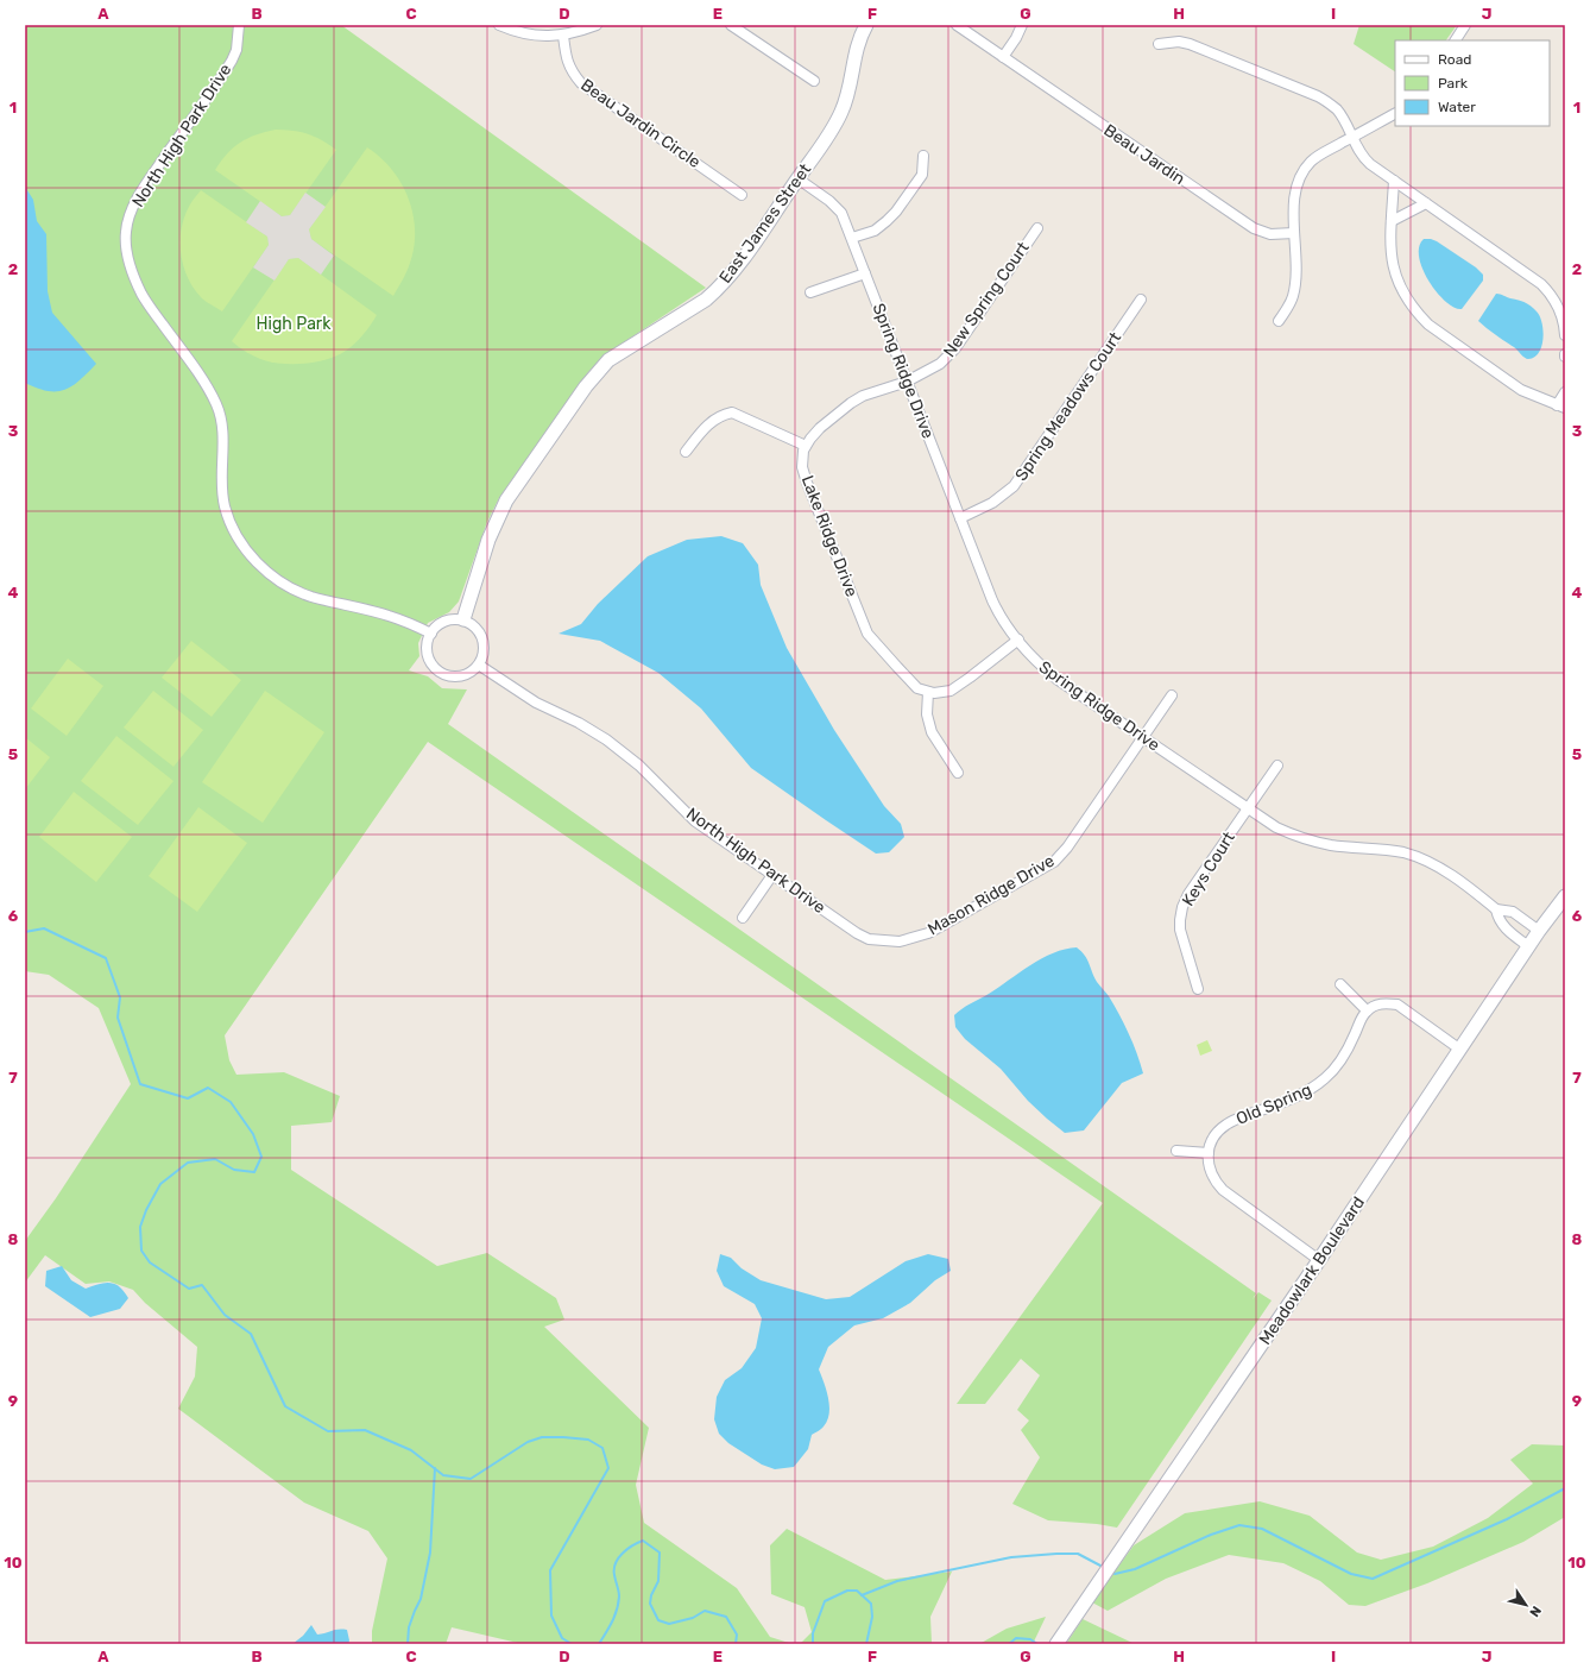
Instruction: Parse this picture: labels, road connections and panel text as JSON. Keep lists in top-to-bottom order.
{
  "streets": {
    "street": [
      "Beau Jardin Circle",
      "North High Park Drive",
      "Beau Jardin",
      "East James Street",
      "New Spring Court",
      "Spring Ridge Drive",
      "Spring Meadows Court",
      "Lake Ridge Drive",
      "Keys Court",
      "Mason Ridge Drive",
      "Old Spring",
      "Meadowlark Boulevard"
    ]
  },
  "crossings": [
    ["North High Park Drive", "East James Street"],
    ["North High Park Drive", "Mason Ridge Drive"],
    ["East James Street", "Spring Ridge Drive"],
    ["New Spring Court", "Spring Ridge Drive"],
    ["Spring Ridge Drive", "Spring Meadows Court"],
    ["Spring Ridge Drive", "Keys Court"],
    ["Spring Ridge Drive", "Mason Ridge Drive"],
    ["Spring Ridge Drive", "Meadowlark Boulevard"]
  ],
  "parks": ["High Park"],
  "legend": ["Road", "Park", "Water"],
  "north": "bottom right",
  "grid": {
    "columns": [
      "A",
      "B",
      "C",
      "D",
      "E",
      "F",
      "G",
      "H",
      "I",
      "J"
    ],
    "rows": [
      "1",
      "2",
      "3",
      "4",
      "5",
      "6",
      "7",
      "8",
      "9",
      "10"
    ]
  }
}
